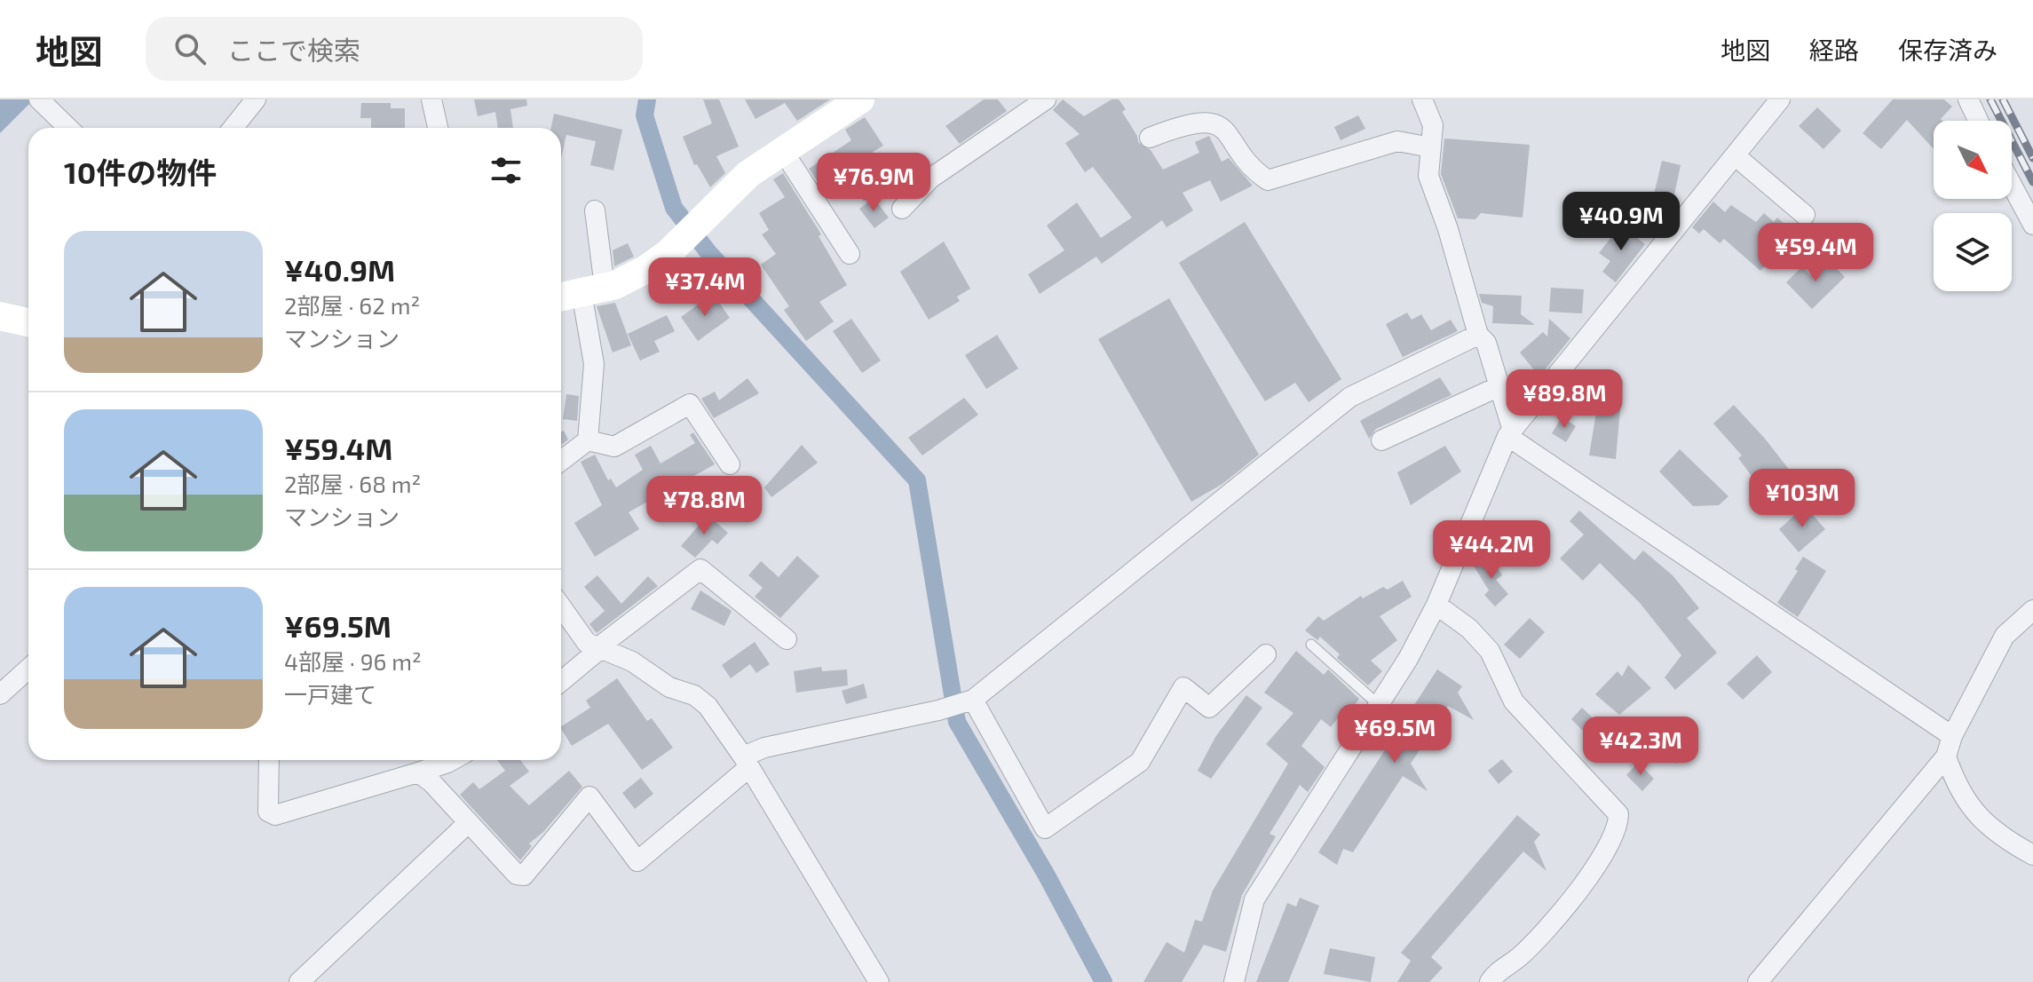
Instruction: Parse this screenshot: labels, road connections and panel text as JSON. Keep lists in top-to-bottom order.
{
  "north": "bottom right",
  "page": {
    "header": "地図",
    "search": "ここで検索",
    "nav": ["地図", "経路", "保存済み"],
    "heading": "10件の物件",
    "price": [
      "¥76.9M",
      "¥40.9M",
      "¥59.4M",
      "¥37.4M",
      "¥89.8M",
      "¥103M",
      "¥78.8M",
      "¥44.2M",
      "¥69.5M",
      "¥42.3M"
    ],
    "list": [
      {
        "name": "¥40.9M",
        "note": "2部屋 · 62 m² · マンション"
      },
      {
        "name": "¥59.4M",
        "note": "2部屋 · 68 m² · マンション"
      },
      {
        "name": "¥69.5M",
        "note": "4部屋 · 96 m² · 一戸建て"
      }
    ]
  }
}
